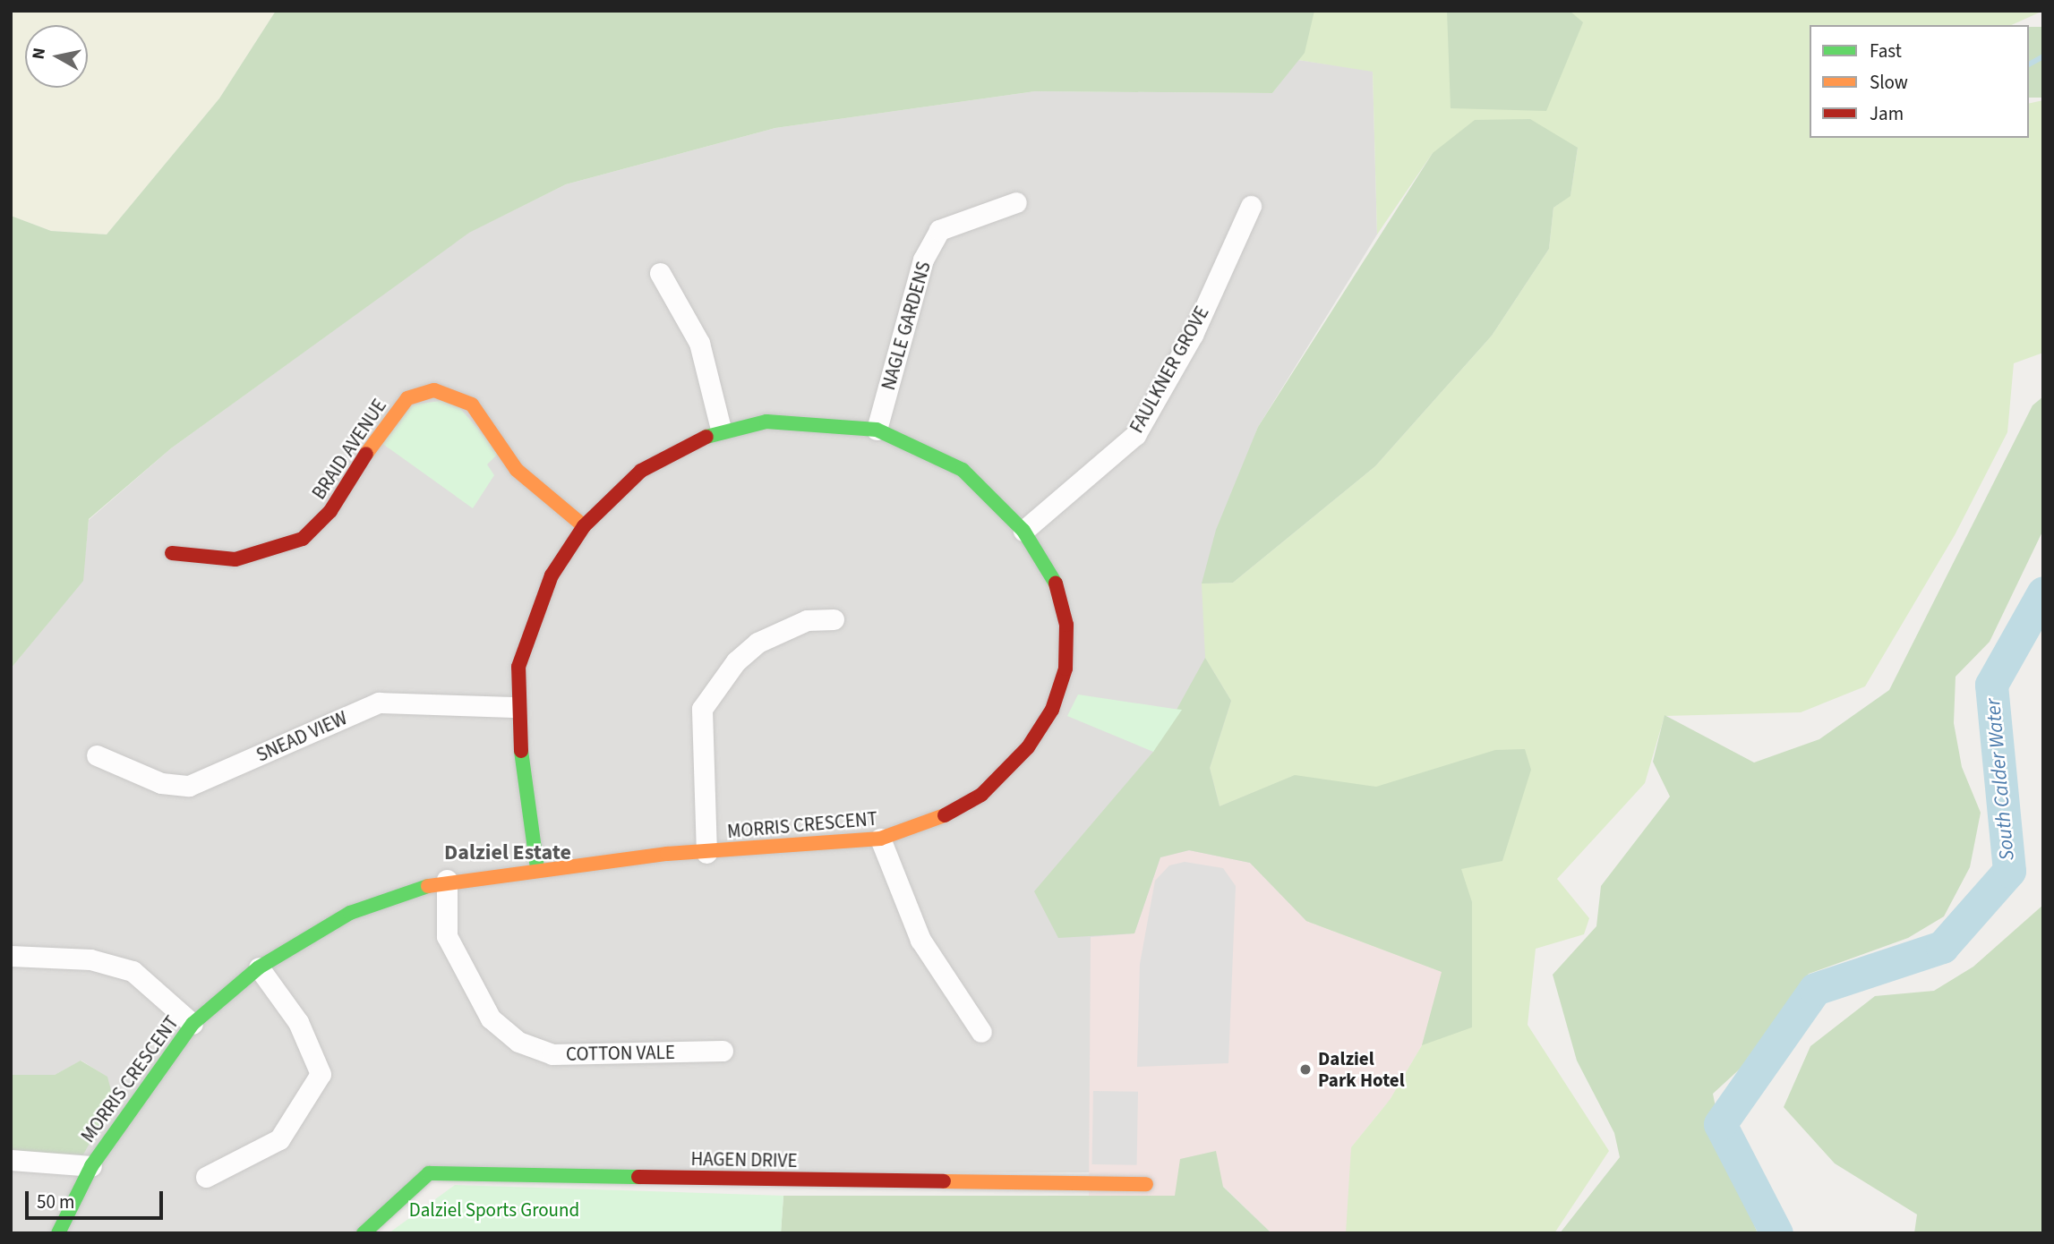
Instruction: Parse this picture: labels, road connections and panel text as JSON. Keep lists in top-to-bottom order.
{
  "streets": {
    "street": [
      "NAGLE GARDENS",
      "FAULKNER GROVE",
      "BRAID AVENUE",
      "SNEAD VIEW",
      "MORRIS CRESCENT",
      "COTTON VALE",
      "HAGEN DRIVE"
    ]
  },
  "crossings": [
    ["NAGLE GARDENS", "MORRIS CRESCENT"],
    ["FAULKNER GROVE", "MORRIS CRESCENT"],
    ["BRAID AVENUE", "MORRIS CRESCENT"],
    ["SNEAD VIEW", "MORRIS CRESCENT"],
    ["MORRIS CRESCENT", "COTTON VALE"]
  ],
  "districts": ["Dalziel Estate"],
  "water": ["South Calder Water"],
  "parks": ["Dalziel Sports Ground"],
  "places": ["Dalziel Park Hotel"],
  "legend": ["Fast", "Slow", "Jam"],
  "scale_bar": "50 m",
  "north": "left"
}
